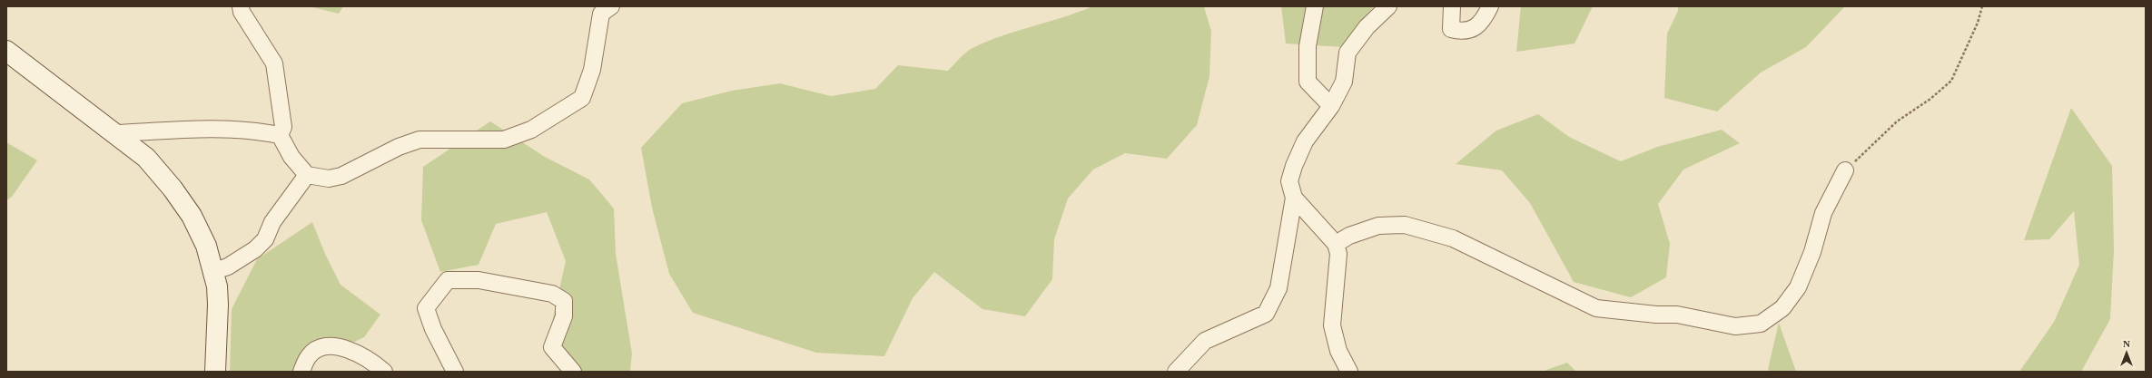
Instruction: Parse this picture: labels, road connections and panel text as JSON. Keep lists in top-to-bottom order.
{
  "north": "top"
}
